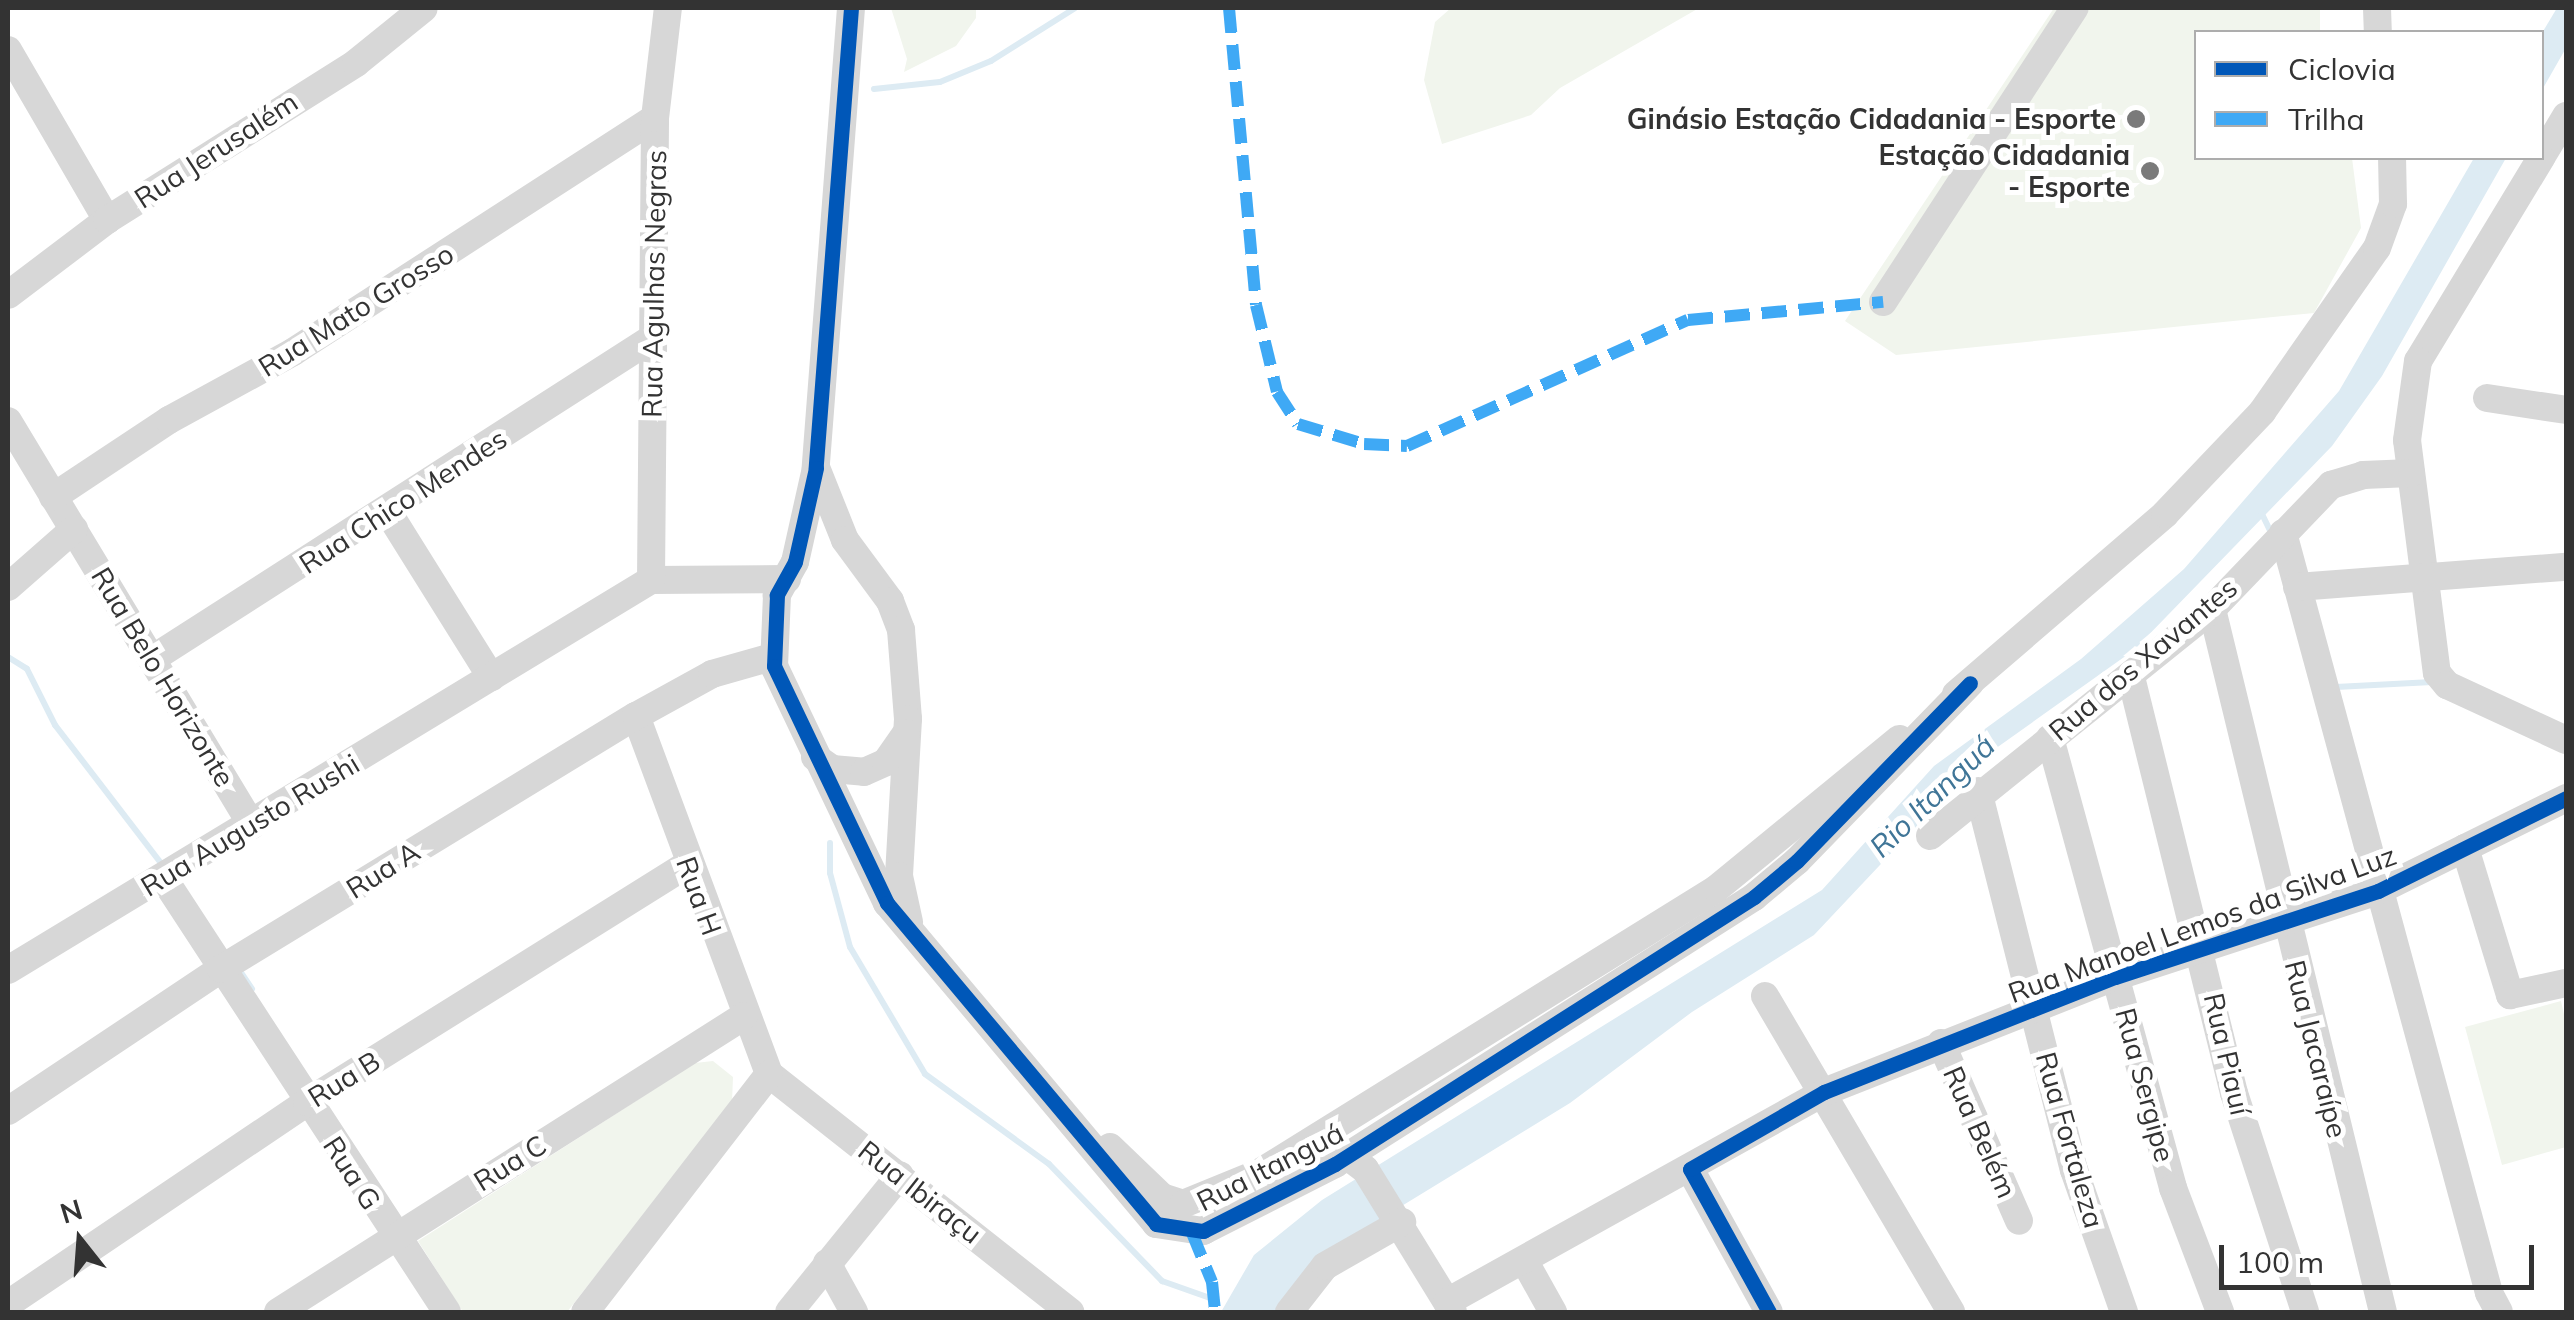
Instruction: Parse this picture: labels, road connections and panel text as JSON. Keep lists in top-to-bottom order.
{
  "streets": {
    "street": [
      "Rua Jerusalém",
      "Rua Agulhas Negras",
      "Rua Mato Grosso",
      "Rua Chico Mendes",
      "Rua dos Xavantes",
      "Rua Belo Horizonte",
      "Rua Augusto Rushi",
      "Rua A",
      "Rua H",
      "Rua Manoel Lemos da Silva Luz",
      "Rua Jacaraípe",
      "Rua Piauí",
      "Rua B",
      "Rua Sergipe",
      "Rua Belém",
      "Rua Fortaleza",
      "Rua C",
      "Rua Itanguá",
      "Rua G",
      "Rua Ibiraçu"
    ]
  },
  "crossings": [
    ["Rua Agulhas Negras", "Rua Mato Grosso"],
    ["Rua Agulhas Negras", "Rua Chico Mendes"],
    ["Rua Agulhas Negras", "Rua Augusto Rushi"],
    ["Rua Mato Grosso", "Rua Belo Horizonte"],
    ["Rua Chico Mendes", "Rua Belo Horizonte"],
    ["Rua dos Xavantes", "Rua Jacaraípe"],
    ["Rua dos Xavantes", "Rua Piauí"],
    ["Rua dos Xavantes", "Rua Sergipe"],
    ["Rua dos Xavantes", "Rua Fortaleza"],
    ["Rua Belo Horizonte", "Rua Augusto Rushi"],
    ["Rua Augusto Rushi", "Rua G"],
    ["Rua A", "Rua H"],
    ["Rua A", "Rua Itanguá"],
    ["Rua A", "Rua G"],
    ["Rua H", "Rua B"],
    ["Rua H", "Rua C"],
    ["Rua H", "Rua Ibiraçu"],
    ["Rua Manoel Lemos da Silva Luz", "Rua Jacaraípe"],
    ["Rua Manoel Lemos da Silva Luz", "Rua Piauí"],
    ["Rua Manoel Lemos da Silva Luz", "Rua Sergipe"],
    ["Rua Manoel Lemos da Silva Luz", "Rua Belém"],
    ["Rua Manoel Lemos da Silva Luz", "Rua Fortaleza"],
    ["Rua B", "Rua G"],
    ["Rua C", "Rua G"]
  ],
  "water": ["Rio Itanguá"],
  "places": ["Ginásio Estação Cidadania - Esporte", "Estação Cidadania - Esporte"],
  "legend": ["Ciclovia", "Trilha"],
  "scale_bar": "100 m",
  "north": "top"
}
